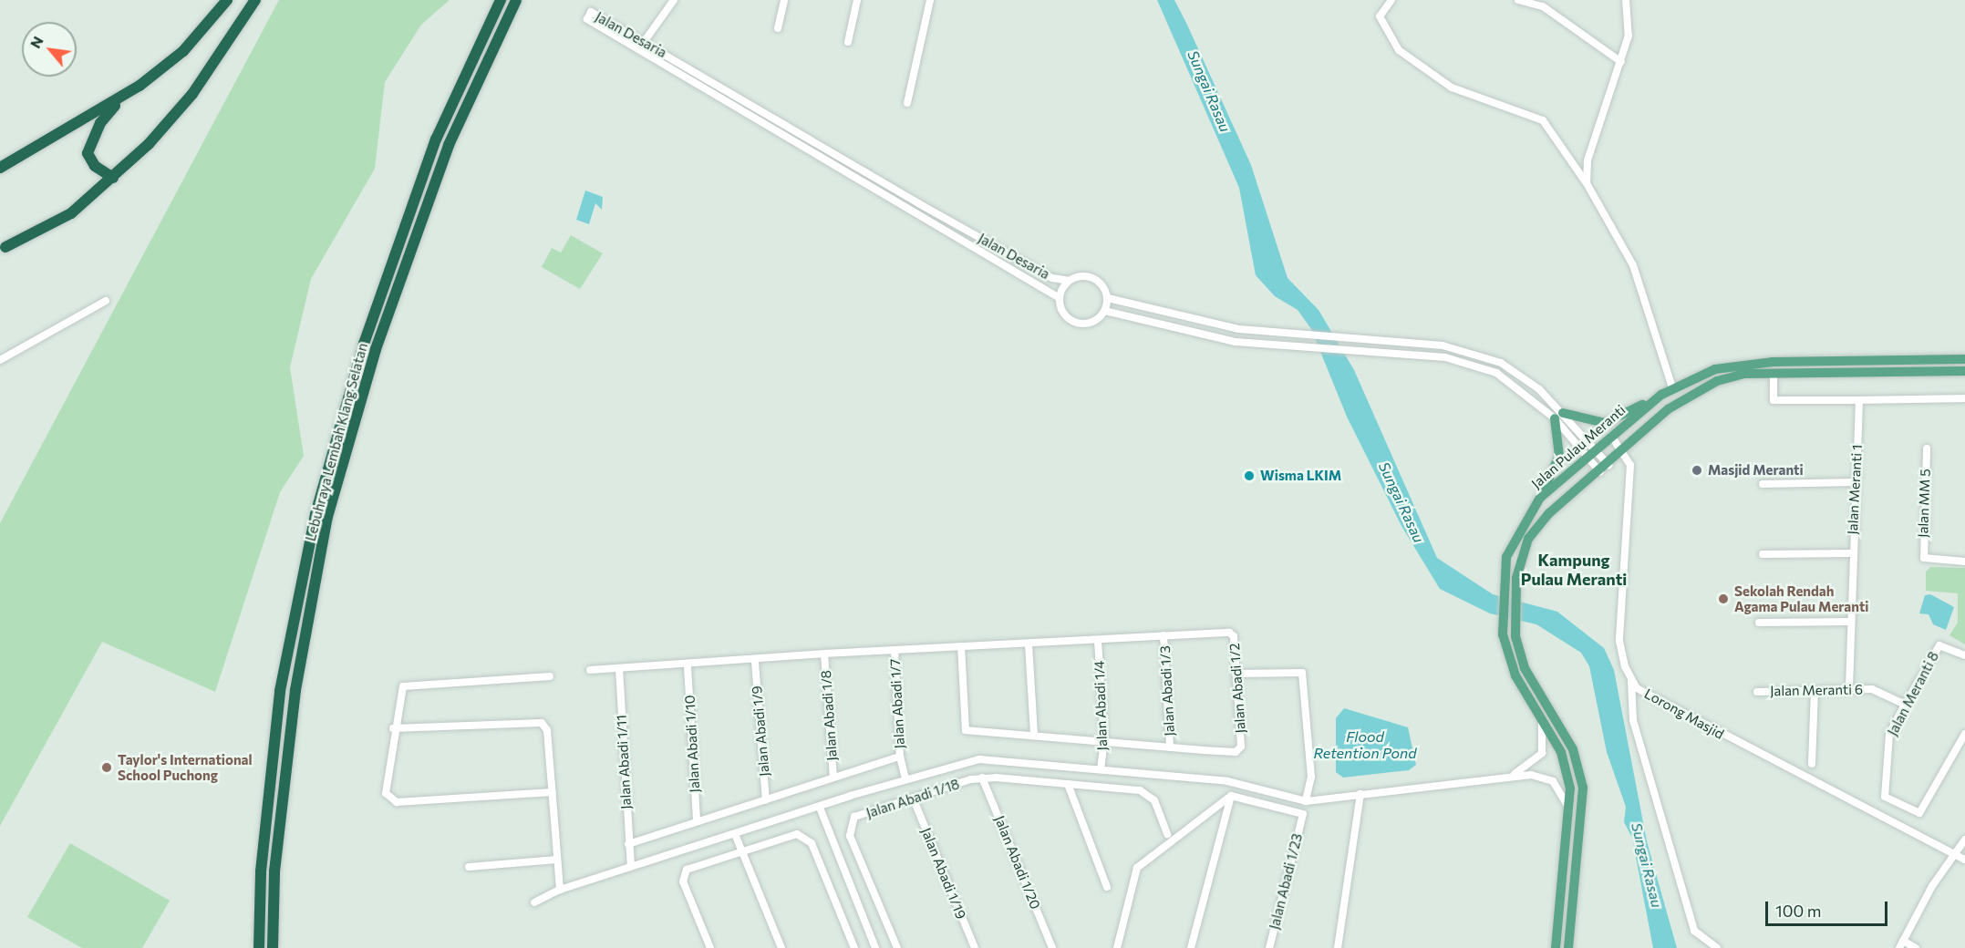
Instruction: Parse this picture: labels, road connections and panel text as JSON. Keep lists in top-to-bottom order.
{
  "streets": {
    "highway": ["Lebuhraya Lembah Klang Selatan"],
    "main road": ["Jalan Pulau Meranti"],
    "street": [
      "Jalan Desaria",
      "Jalan Meranti 1",
      "Jalan MM 5",
      "Jalan Abadi 1/2",
      "Jalan Meranti 6",
      "Jalan Abadi 1/3",
      "Jalan Meranti 8",
      "Jalan Abadi 1/7",
      "Jalan Abadi 1/4",
      "Lorong Masjid",
      "Jalan Abadi 1/8",
      "Jalan Abadi 1/9",
      "Jalan Abadi 1/10",
      "Jalan Abadi 1/11",
      "Jalan Abadi 1/18",
      "Jalan Abadi 1/20",
      "Jalan Abadi 1/19",
      "Jalan Abadi 1/23"
    ]
  },
  "crossings": [
    ["Jalan Pulau Meranti", "Lorong Masjid"],
    ["Jalan Meranti 1", "Jalan Meranti 6"],
    ["Jalan Abadi 1/2", "Jalan Abadi 1/3"],
    ["Jalan Meranti 6", "Jalan Meranti 8"],
    ["Jalan Abadi 1/18", "Jalan Abadi 1/20"],
    ["Jalan Abadi 1/18", "Jalan Abadi 1/19"]
  ],
  "districts": ["Kampung Pulau Meranti"],
  "water": ["Sungai Rasau", "Flood Retention Pond"],
  "places": [
    "Masjid Meranti",
    "Wisma LKIM",
    "Sekolah Rendah Agama Pulau Meranti",
    "Taylor's International School Puchong"
  ],
  "scale_bar": "100 m",
  "north": "top left"
}
